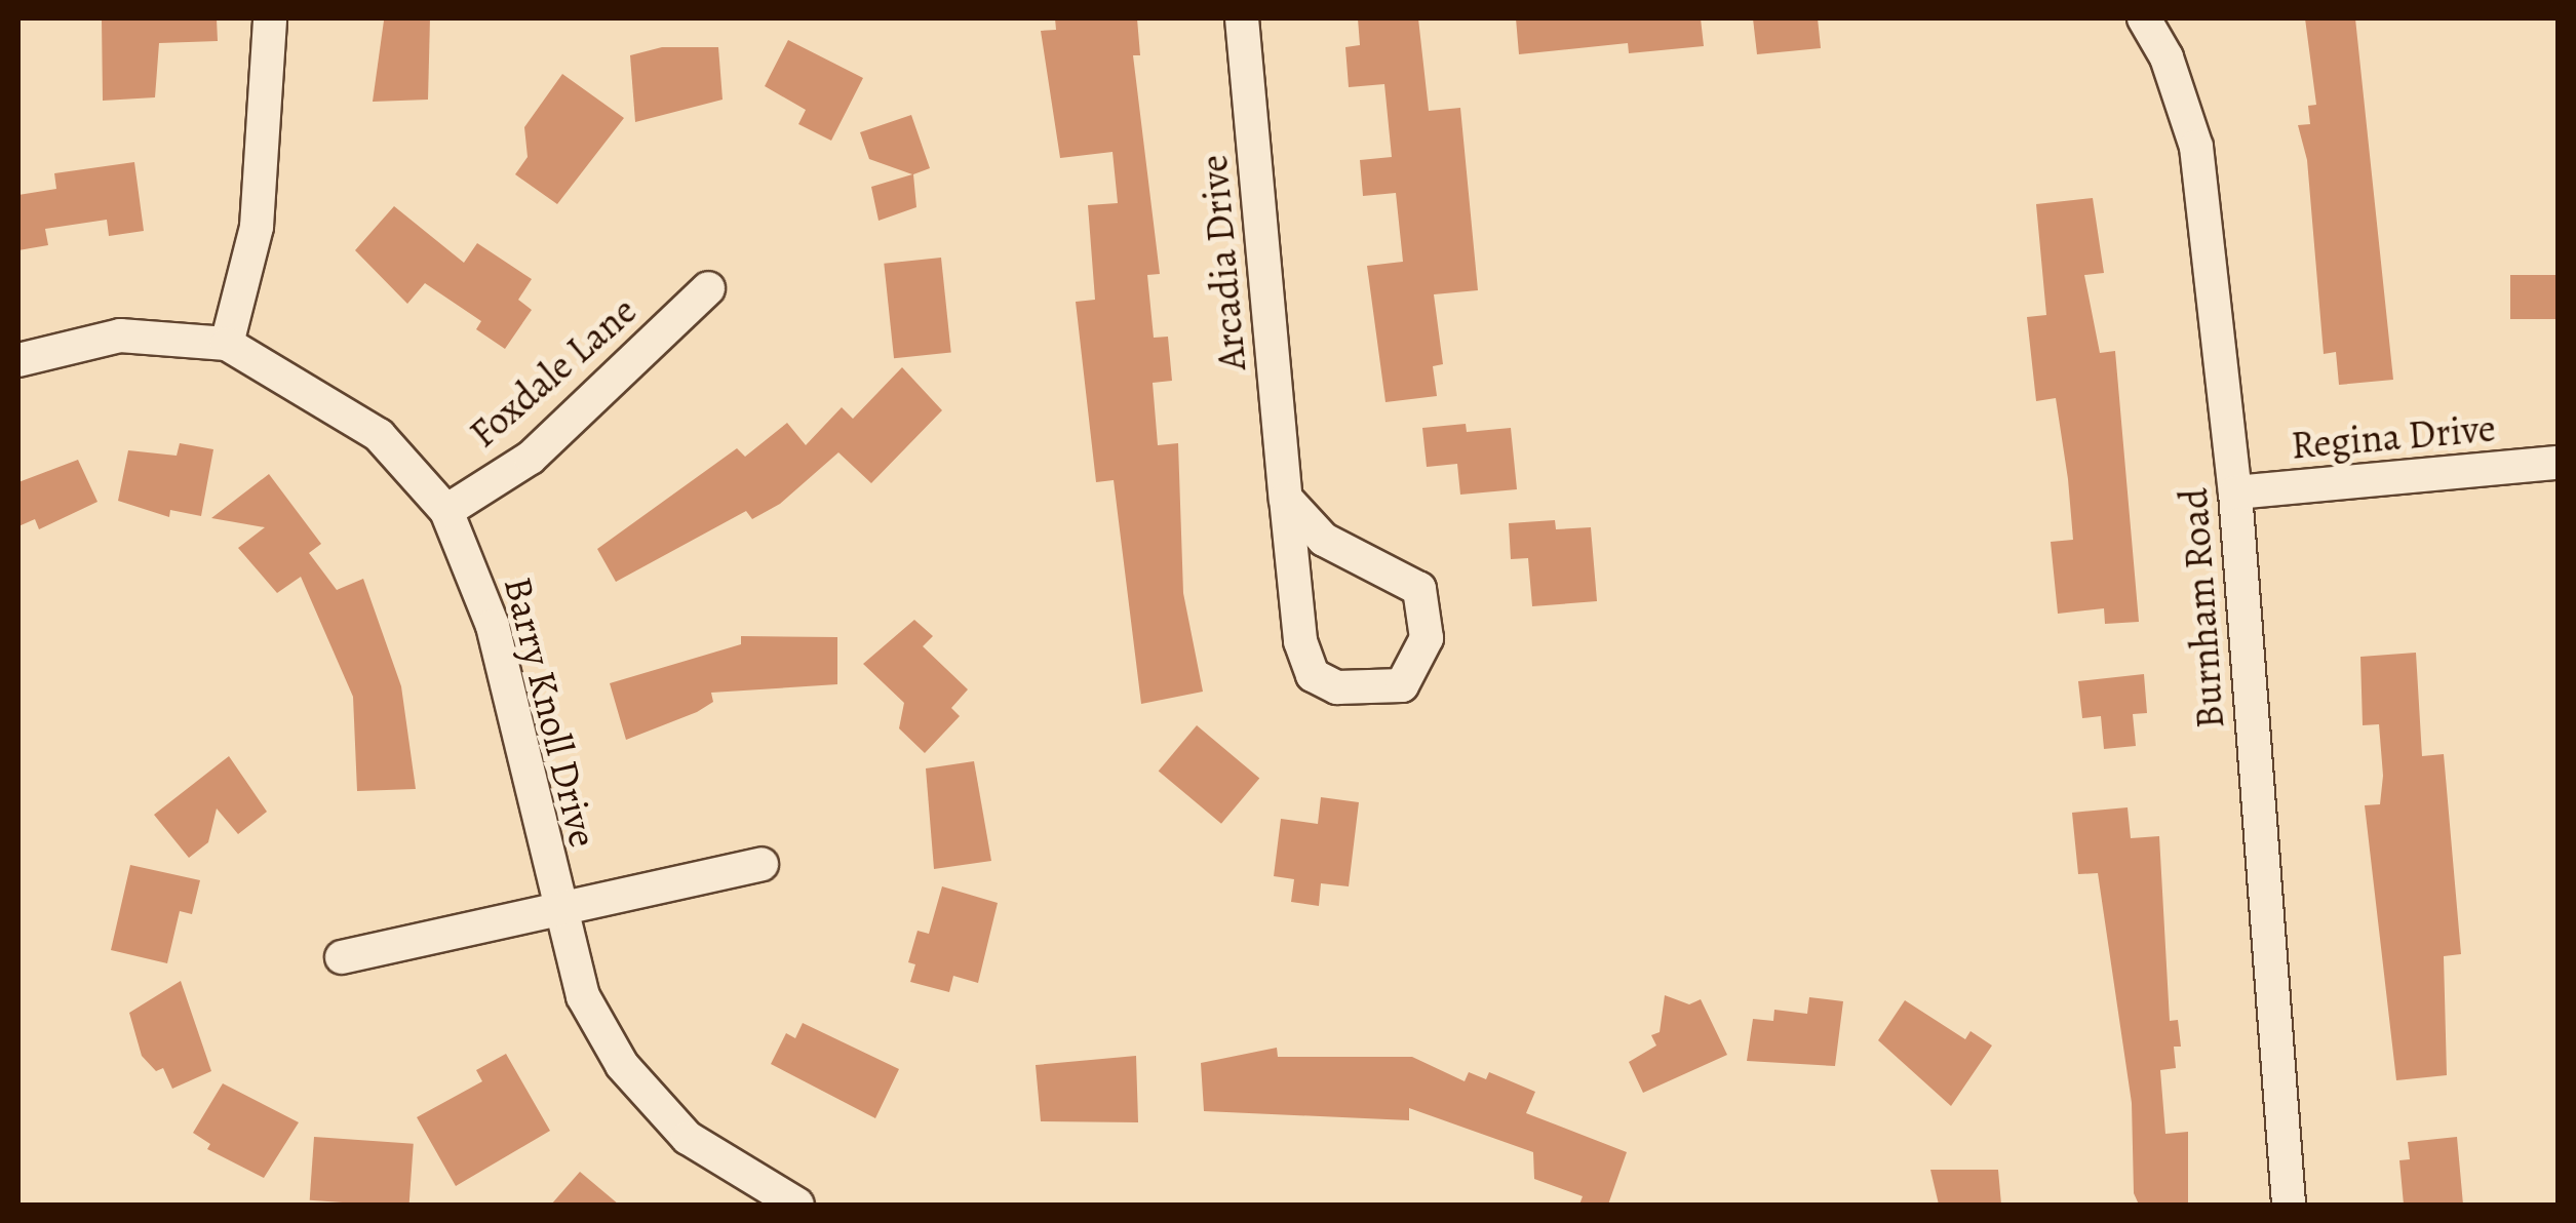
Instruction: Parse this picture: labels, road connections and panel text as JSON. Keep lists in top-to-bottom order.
{
  "streets": {
    "street": [
      "Arcadia Drive",
      "Foxdale Lane",
      "Regina Drive",
      "Burnham Road",
      "Barry Knoll Drive"
    ]
  },
  "crossings": [
    ["Foxdale Lane", "Barry Knoll Drive"],
    ["Regina Drive", "Burnham Road"]
  ]
}
